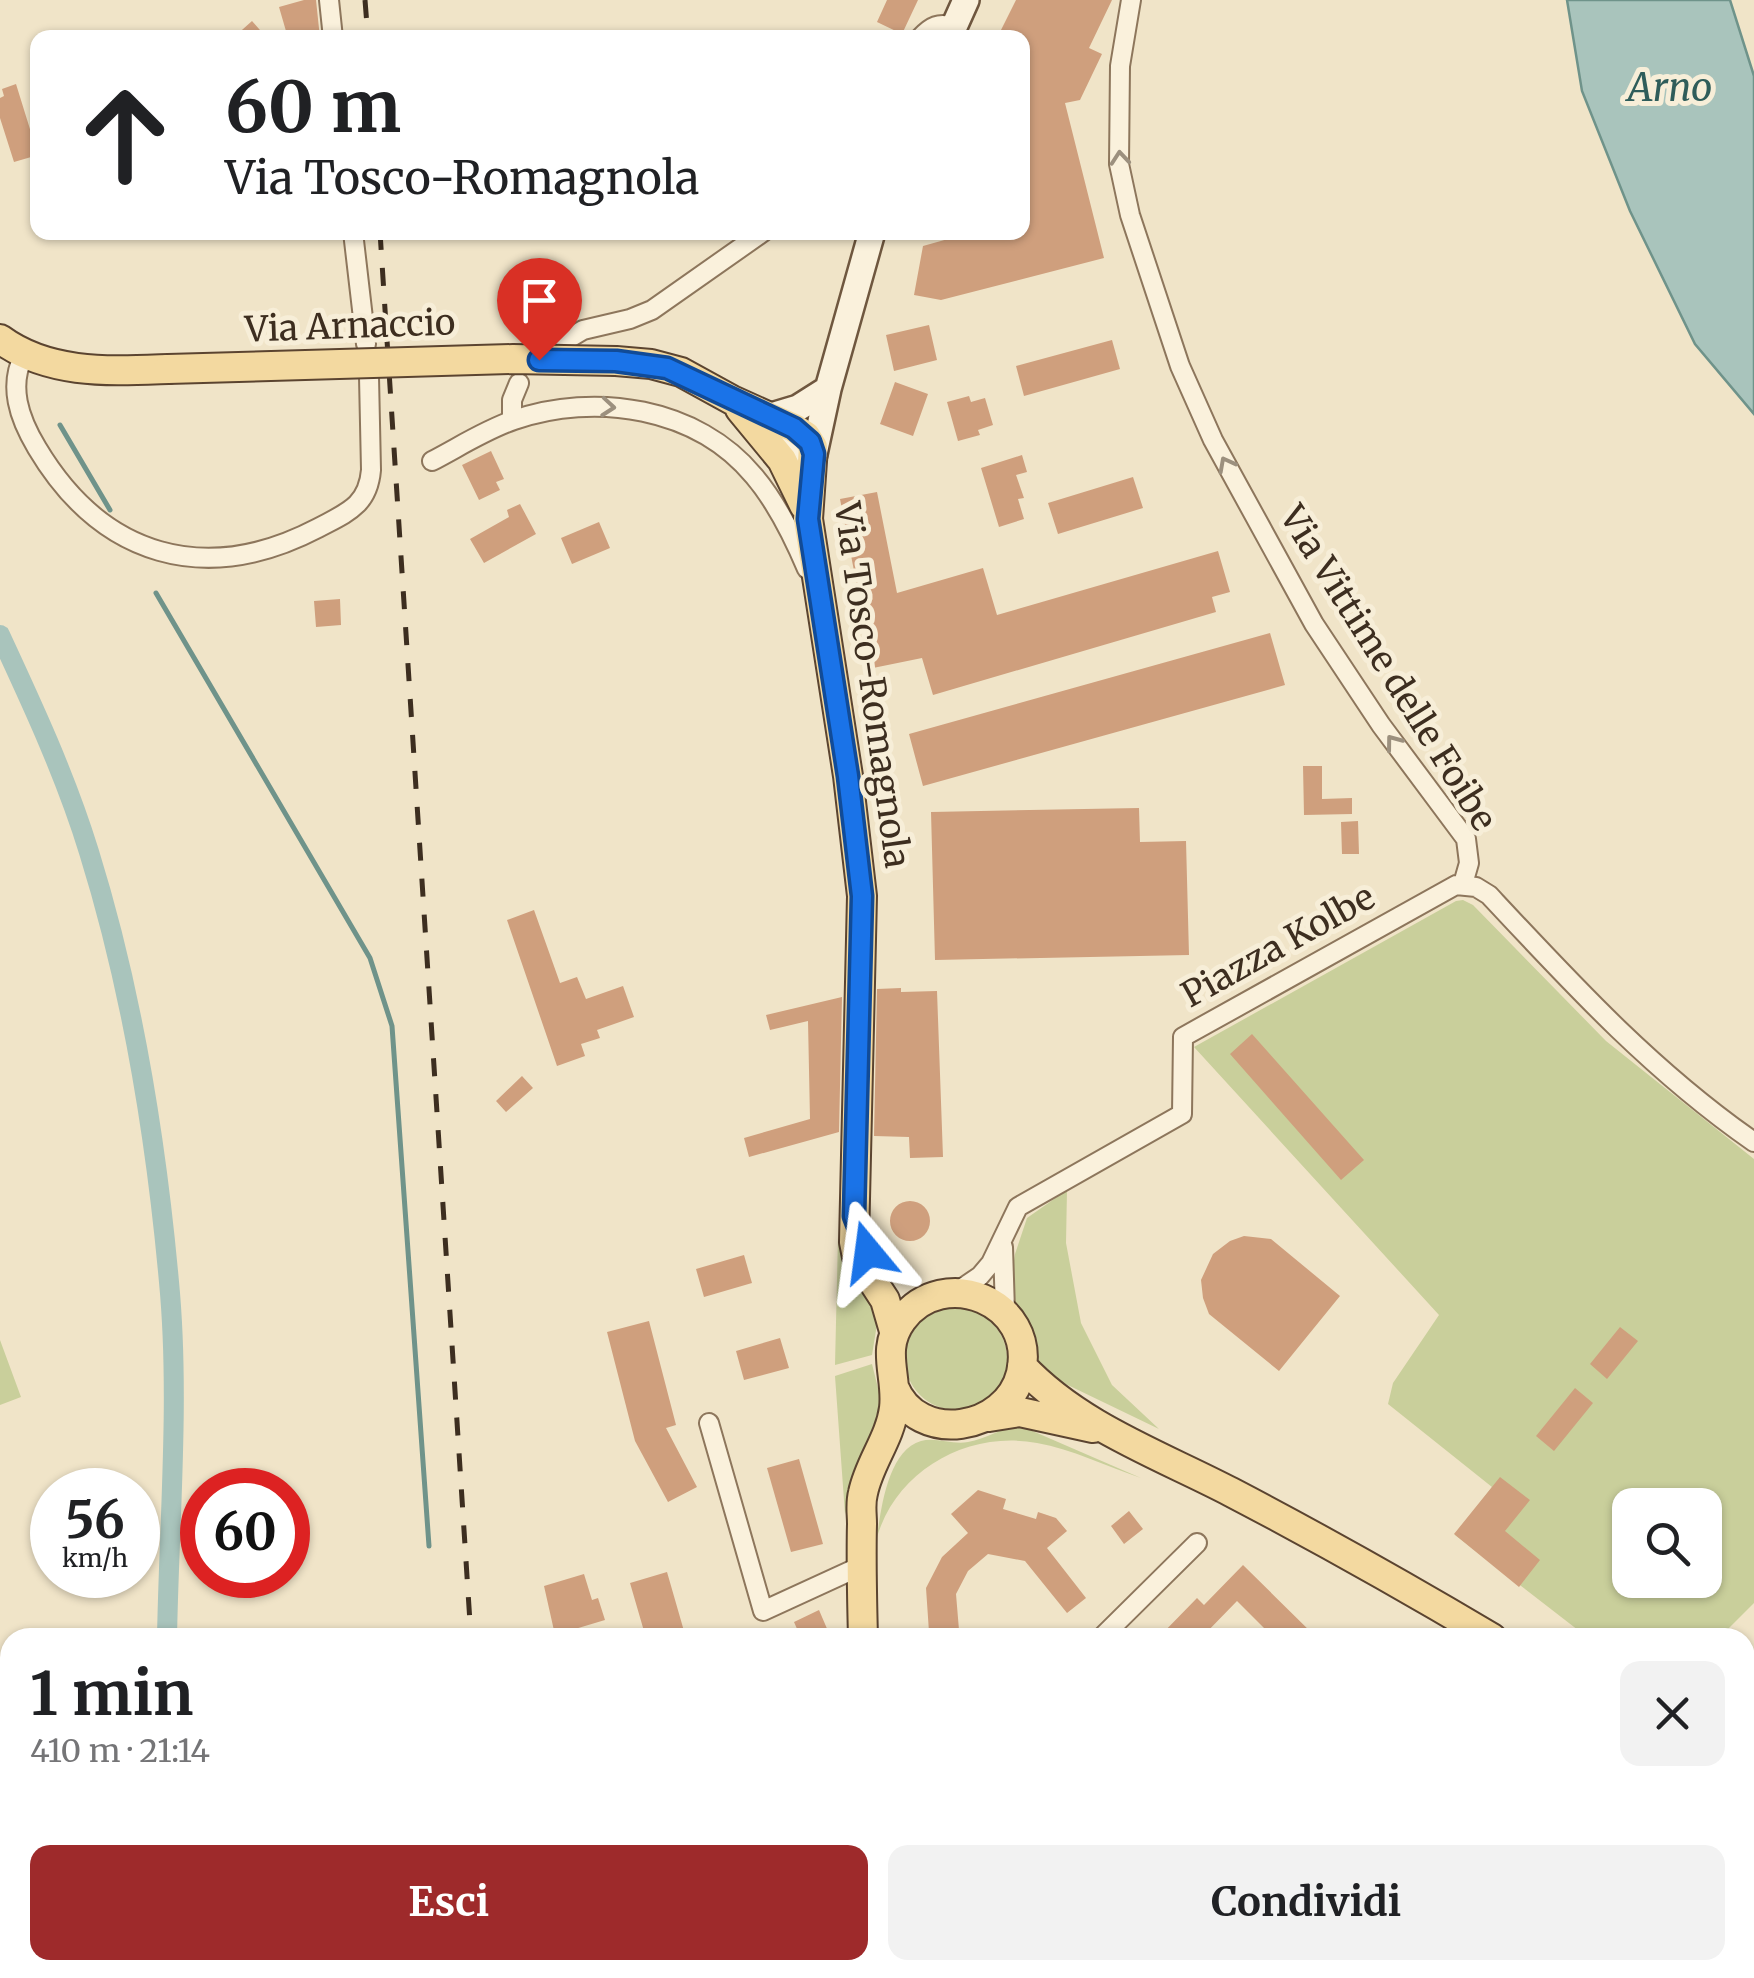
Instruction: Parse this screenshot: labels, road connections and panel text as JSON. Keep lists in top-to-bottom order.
{
  "streets": {
    "main road": ["Via Arnaccio", "Via Tosco-Romagnola"],
    "street": ["Via Vittime delle Foibe", "Piazza Kolbe"]
  },
  "crossings": [
    ["Via Arnaccio", "Via Tosco-Romagnola"],
    ["Via Vittime delle Foibe", "Piazza Kolbe"]
  ],
  "one_way": ["Via Vittime delle Foibe"],
  "water": ["Arno"],
  "page": {
    "turn": ["60 m", "Via Tosco-Romagnola"],
    "speed": "56 km/h",
    "limit": "60",
    "heading": ["1 min", "410 m · 21:14"],
    "buttons": ["Esci", "Condividi"]
  }
}
